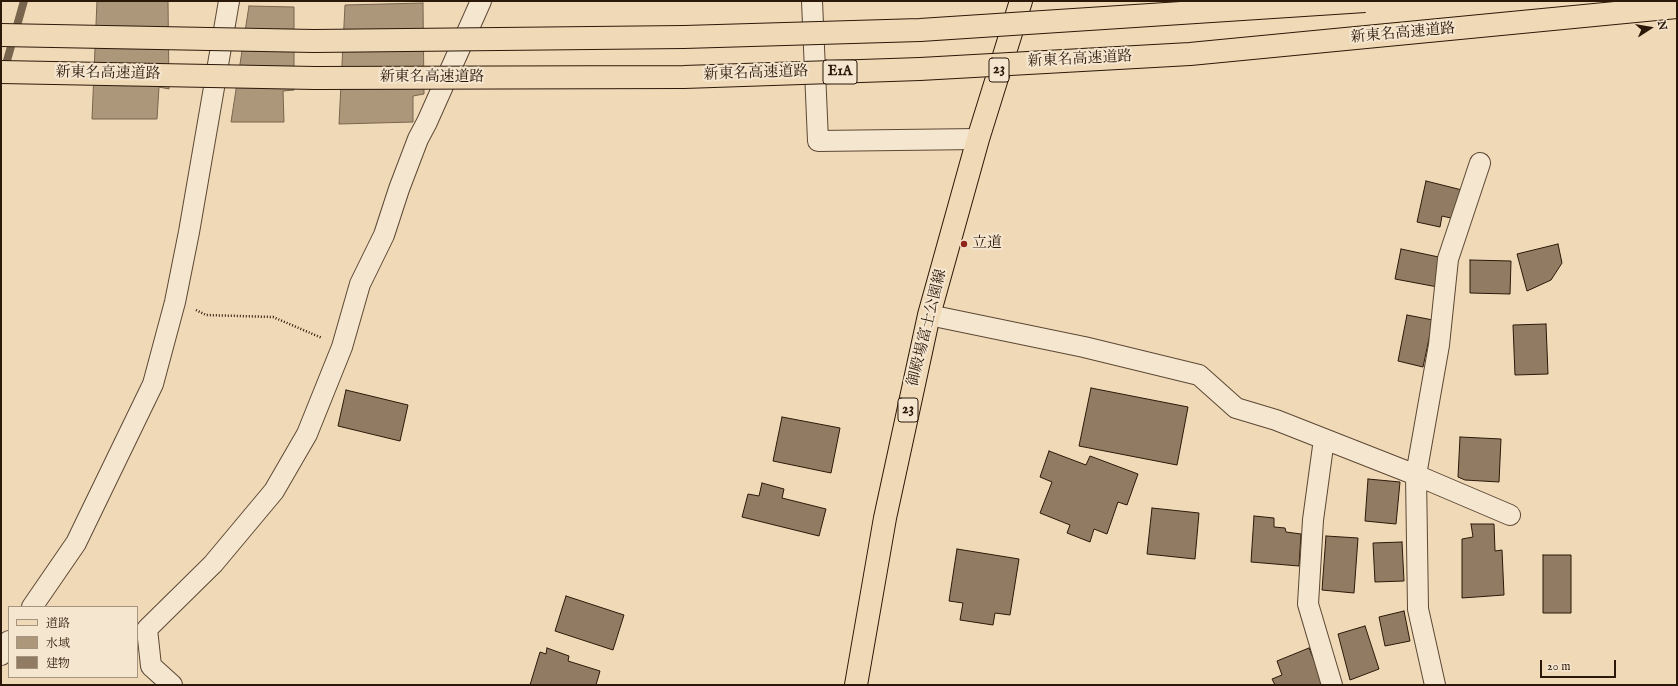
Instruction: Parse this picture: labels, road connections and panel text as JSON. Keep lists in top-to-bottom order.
{
  "streets": {
    "main road": [
      "新東名高速道路",
      "23",
      "E1A",
      "御殿場富士公園線"
    ]
  },
  "places": ["立道"],
  "legend": ["道路", "水域", "建物"],
  "scale_bar": "20 m",
  "north": "right"
}
